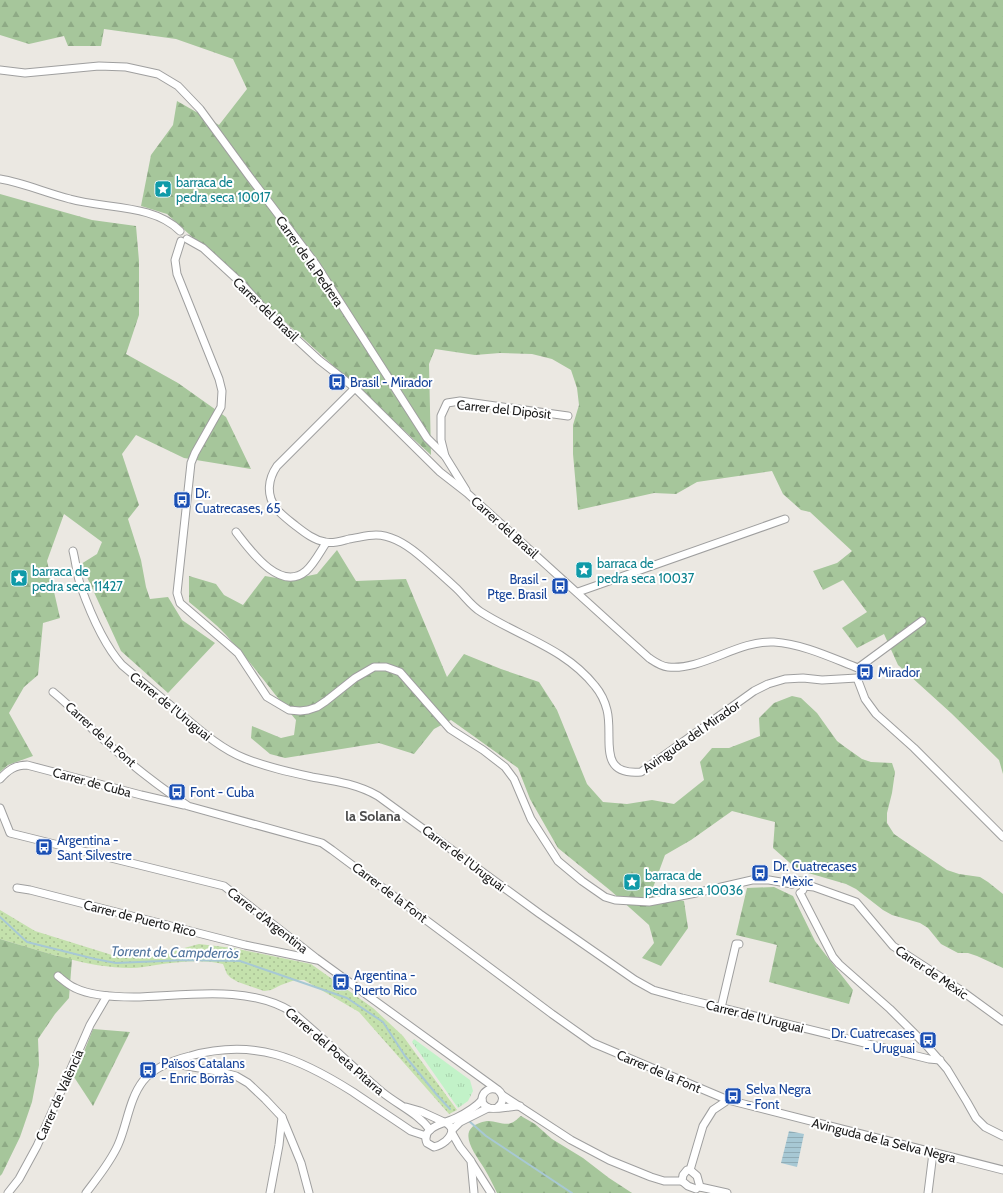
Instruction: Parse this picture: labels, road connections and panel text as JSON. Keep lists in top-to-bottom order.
{
  "streets": {
    "street": [
      "Carrer de la Pedrera",
      "Carrer del Brasil",
      "Carrer del Dipòsit",
      "Carrer de l'Uruguai",
      "Carrer de la Font",
      "Avinguda del Mirador",
      "Carrer de Cuba",
      "Carrer de Puerto Rico",
      "Carrer d'Argentina",
      "Carrer de Mèxic",
      "Carrer del Poeta Pitarra",
      "Carrer de València",
      "Avinguda de la Selva Negra"
    ]
  },
  "crossings": [
    ["Carrer de la Pedrera", "Carrer del Brasil"],
    ["Carrer de la Pedrera", "Carrer del Dipòsit"],
    ["Carrer de la Font", "Carrer de Cuba"],
    ["Carrer de la Font", "Avinguda de la Selva Negra"],
    ["Carrer de Puerto Rico", "Carrer d'Argentina"],
    ["Carrer del Poeta Pitarra", "Carrer de València"]
  ],
  "districts": ["la Solana"],
  "water": ["Torrent de Campderròs"],
  "places": {
    "place": [
      "barraca de pedra seca 10017",
      "barraca de pedra seca 10037",
      "barraca de pedra seca 11427",
      "barraca de pedra seca 10036"
    ],
    "bus stop": [
      "Brasil - Mirador",
      "Dr. Cuatrecases, 65",
      "Brasil - Ptge. Brasil",
      "Mirador",
      "Font - Cuba",
      "Argentina - Sant Silvestre",
      "Dr. Cuatrecases - Mèxic",
      "Argentina - Puerto Rico",
      "Dr. Cuatrecases - Uruguai",
      "Països Catalans - Enric Borràs",
      "Selva Negra - Font"
    ]
  }
}
